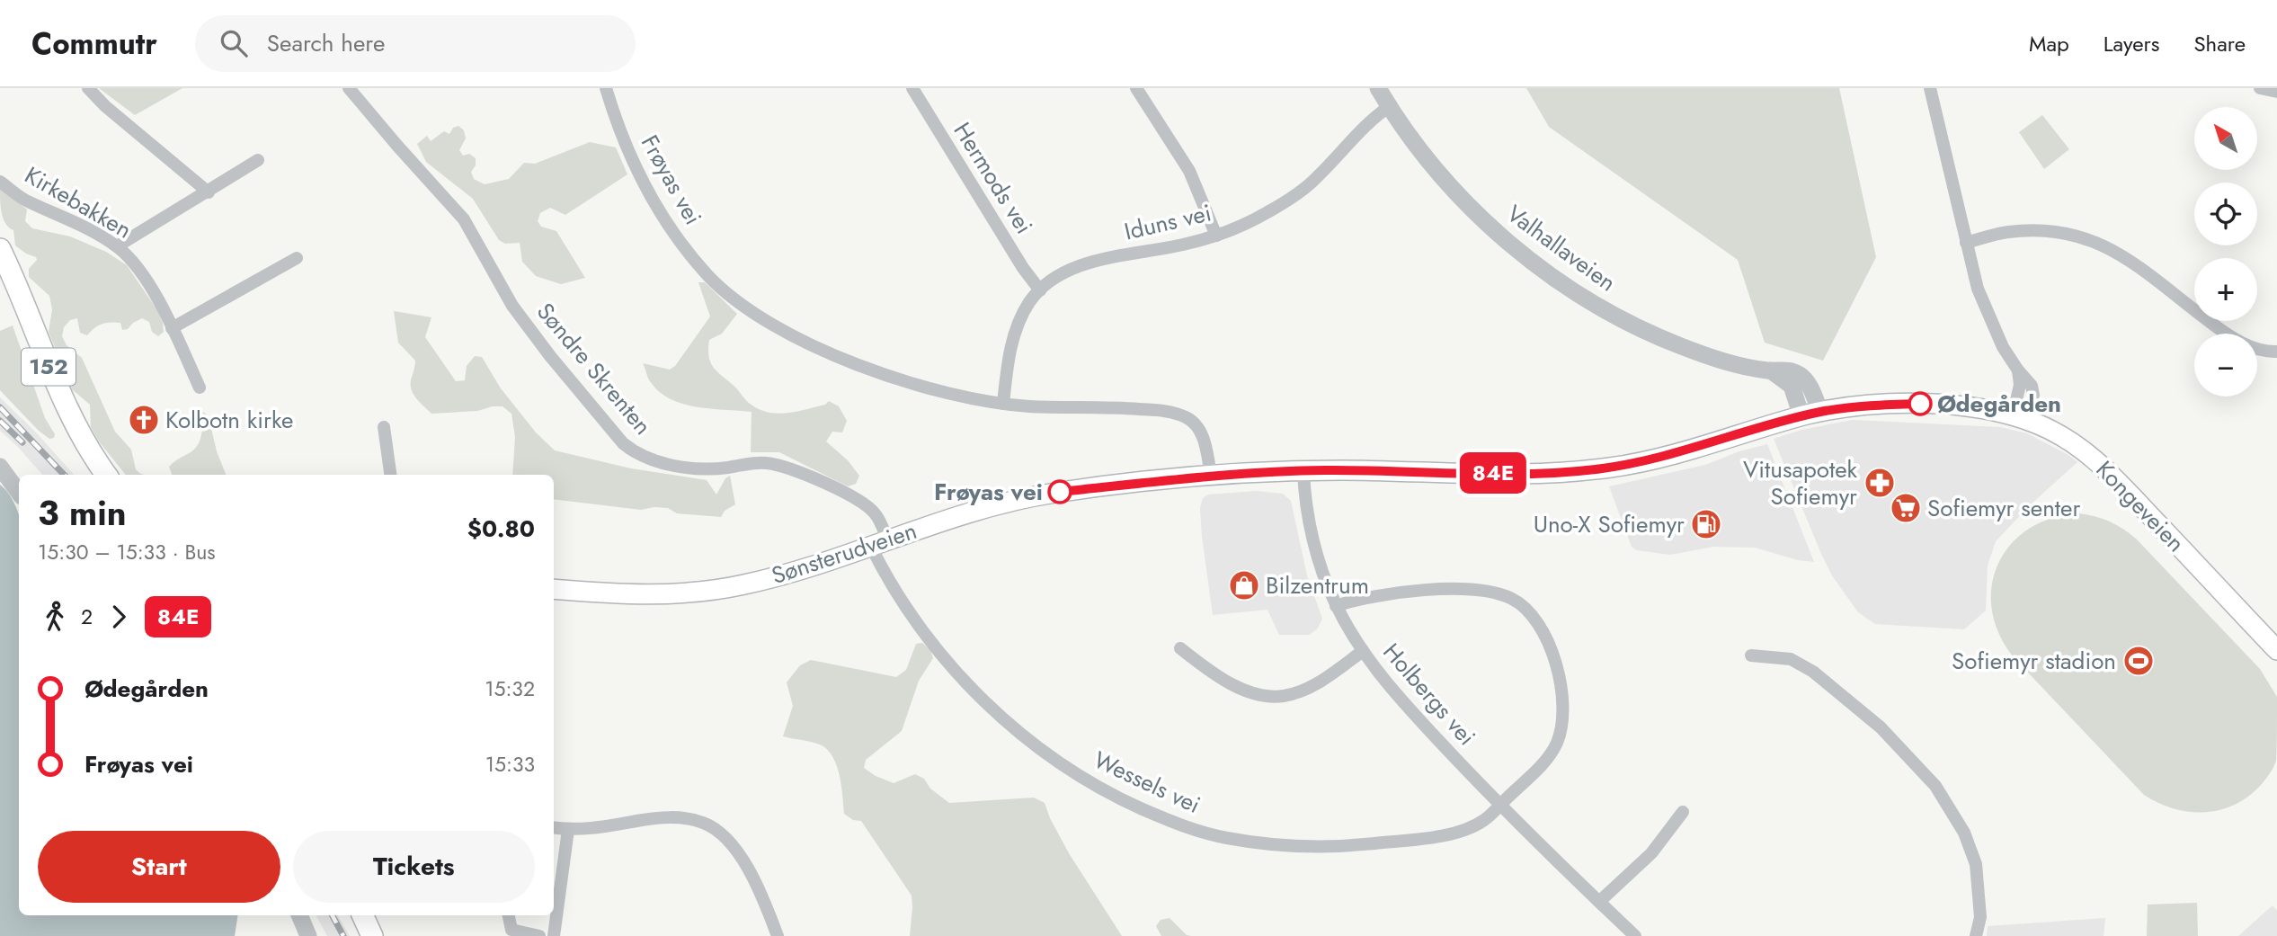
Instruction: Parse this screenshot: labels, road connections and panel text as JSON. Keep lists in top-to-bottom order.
{
  "streets": {
    "main road": ["152", "Kongeveien", "Sønsterudveien"],
    "street": [
      "Hermods vei",
      "Frøyas vei",
      "Kirkebakken",
      "Iduns vei",
      "Valhallaveien",
      "Søndre Skrenten",
      "Holbergs vei",
      "Wessels vei"
    ]
  },
  "crossings": [
    ["Hermods vei", "Iduns vei"],
    ["Frøyas vei", "Iduns vei"],
    ["Frøyas vei", "Sønsterudveien"],
    ["Iduns vei", "Valhallaveien"],
    ["Valhallaveien", "Sønsterudveien"],
    ["Søndre Skrenten", "Sønsterudveien"],
    ["Søndre Skrenten", "Wessels vei"],
    ["Kongeveien", "Sønsterudveien"],
    ["Sønsterudveien", "Holbergs vei"],
    ["Sønsterudveien", "Wessels vei"],
    ["Holbergs vei", "Wessels vei"]
  ],
  "places": {
    "other": ["Ødegården", "Frøyas vei"],
    "church": ["Kolbotn kirke"],
    "pharmacy": ["Vitusapotek Sofiemyr"],
    "supermarket": ["Sofiemyr senter"],
    "fuel station": ["Uno-X Sofiemyr"],
    "shop": ["Bilzentrum"],
    "sports": ["Sofiemyr stadion"]
  },
  "lines": ["bus line 84E"],
  "north": "top left",
  "page": {
    "header": "Commutr",
    "search": "Search here",
    "nav": ["Map", "Layers", "Share"],
    "on_map": "84E",
    "map_buttons": ["+", "−"],
    "heading": ["3 min", "15:30 – 15:33 · Bus", "$0.80"],
    "legs": ["2", "84E"],
    "list": [
      {
        "name": "Ødegården",
        "value": "15:32"
      },
      {
        "name": "Frøyas vei",
        "value": "15:33"
      }
    ],
    "buttons": ["Start", "Tickets"]
  }
}
